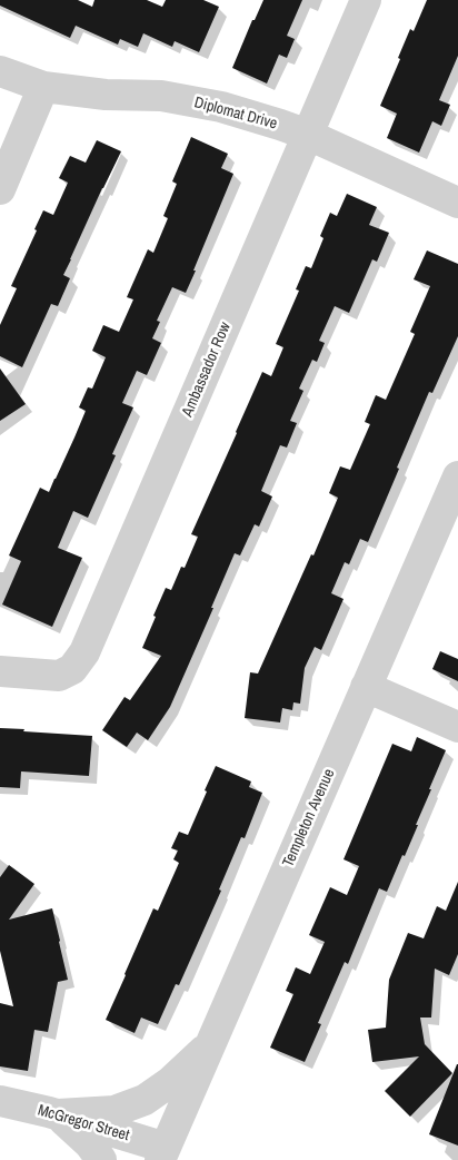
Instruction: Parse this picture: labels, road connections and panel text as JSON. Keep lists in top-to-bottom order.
{
  "streets": {
    "street": [
      "Diplomat Drive",
      "Ambassador Row",
      "Templeton Avenue",
      "McGregor Street"
    ]
  },
  "crossings": [
    ["Diplomat Drive", "Ambassador Row"],
    ["Templeton Avenue", "McGregor Street"]
  ]
}
